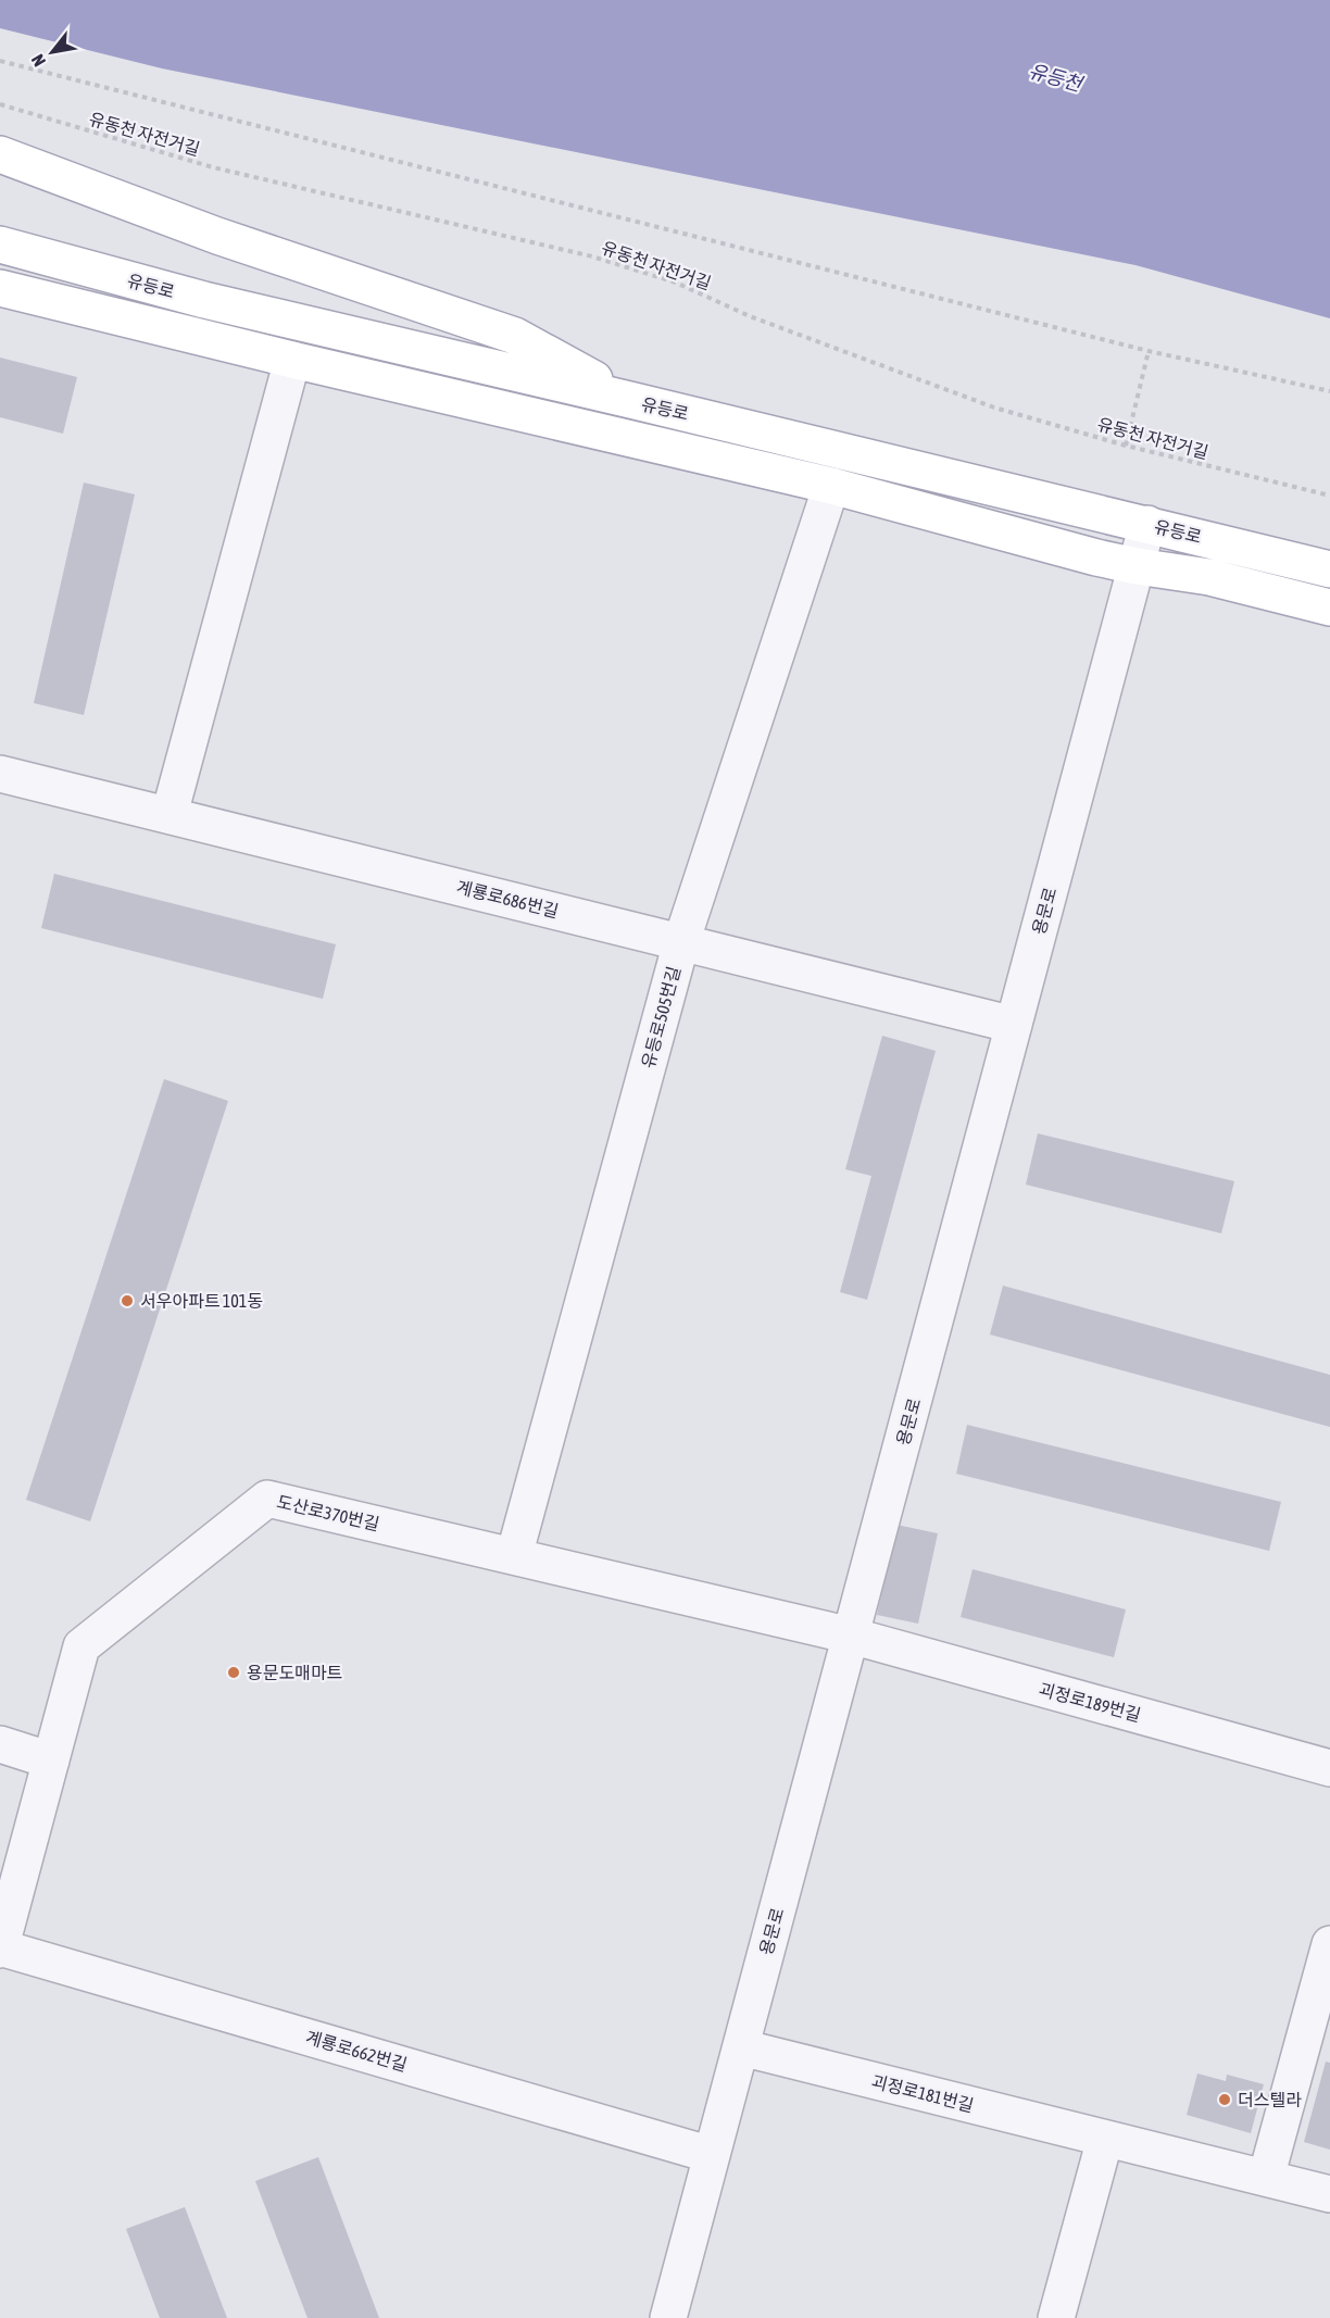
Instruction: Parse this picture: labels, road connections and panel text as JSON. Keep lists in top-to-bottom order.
{
  "streets": {
    "main road": ["유등로"],
    "street": [
      "계룡로686번길",
      "용문로",
      "유등로505번길",
      "도산로370번길",
      "괴정로189번길",
      "계룡로662번길",
      "괴정로181번길"
    ],
    "path": ["유동천 자전거길"]
  },
  "crossings": [
    ["유등로", "용문로"],
    ["계룡로686번길", "용문로"],
    ["계룡로686번길", "유등로505번길"],
    ["용문로", "도산로370번길"],
    ["용문로", "괴정로189번길"],
    ["용문로", "계룡로662번길"],
    ["용문로", "괴정로181번길"],
    ["유등로505번길", "도산로370번길"],
    ["도산로370번길", "괴정로189번길"],
    ["도산로370번길", "계룡로662번길"]
  ],
  "water": ["유등천"],
  "places": ["서우아파트 101동", "용문도매마트", "더스텔라"],
  "north": "bottom left"
}
